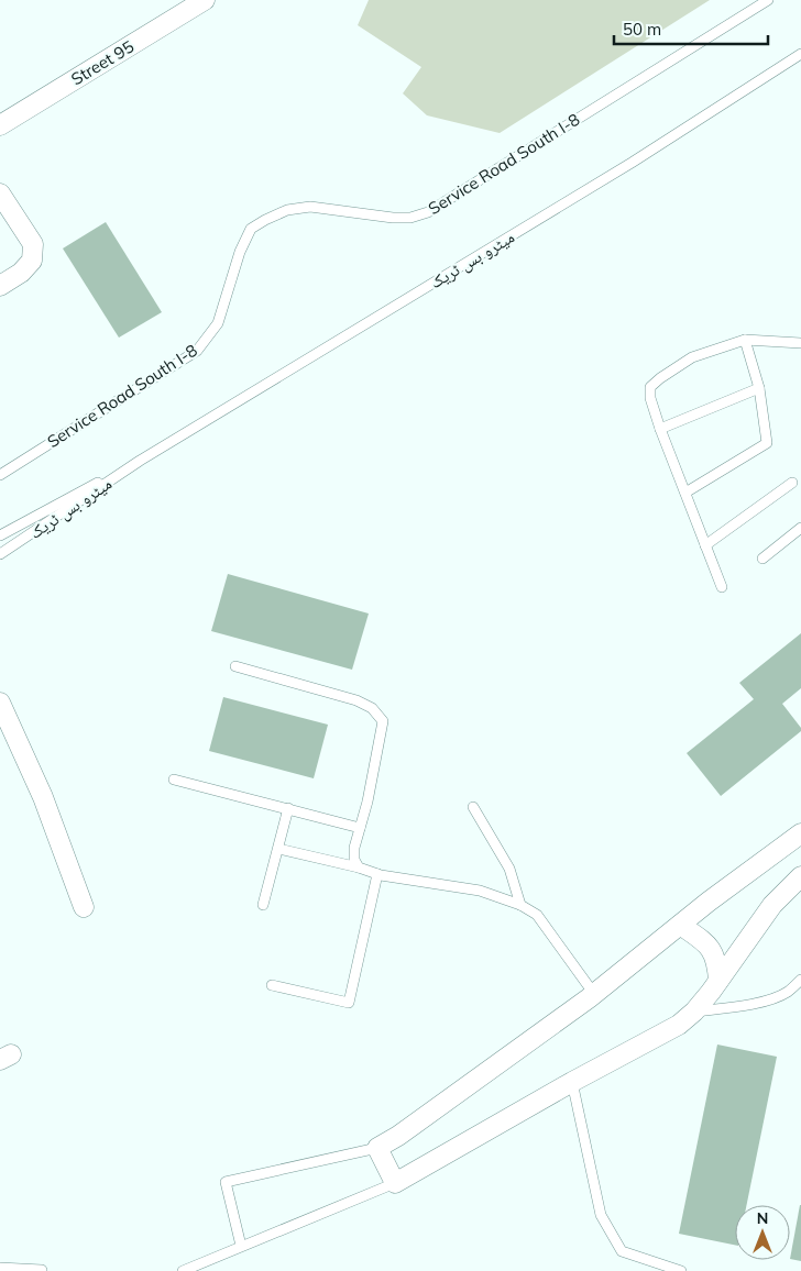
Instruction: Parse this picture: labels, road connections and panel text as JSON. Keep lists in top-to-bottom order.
{
  "streets": {
    "street": ["Street 95"],
    "lane": ["Service Road South I-8", "میٹرو بس ٹریک"]
  },
  "scale_bar": "50 m",
  "north": "top"
}
